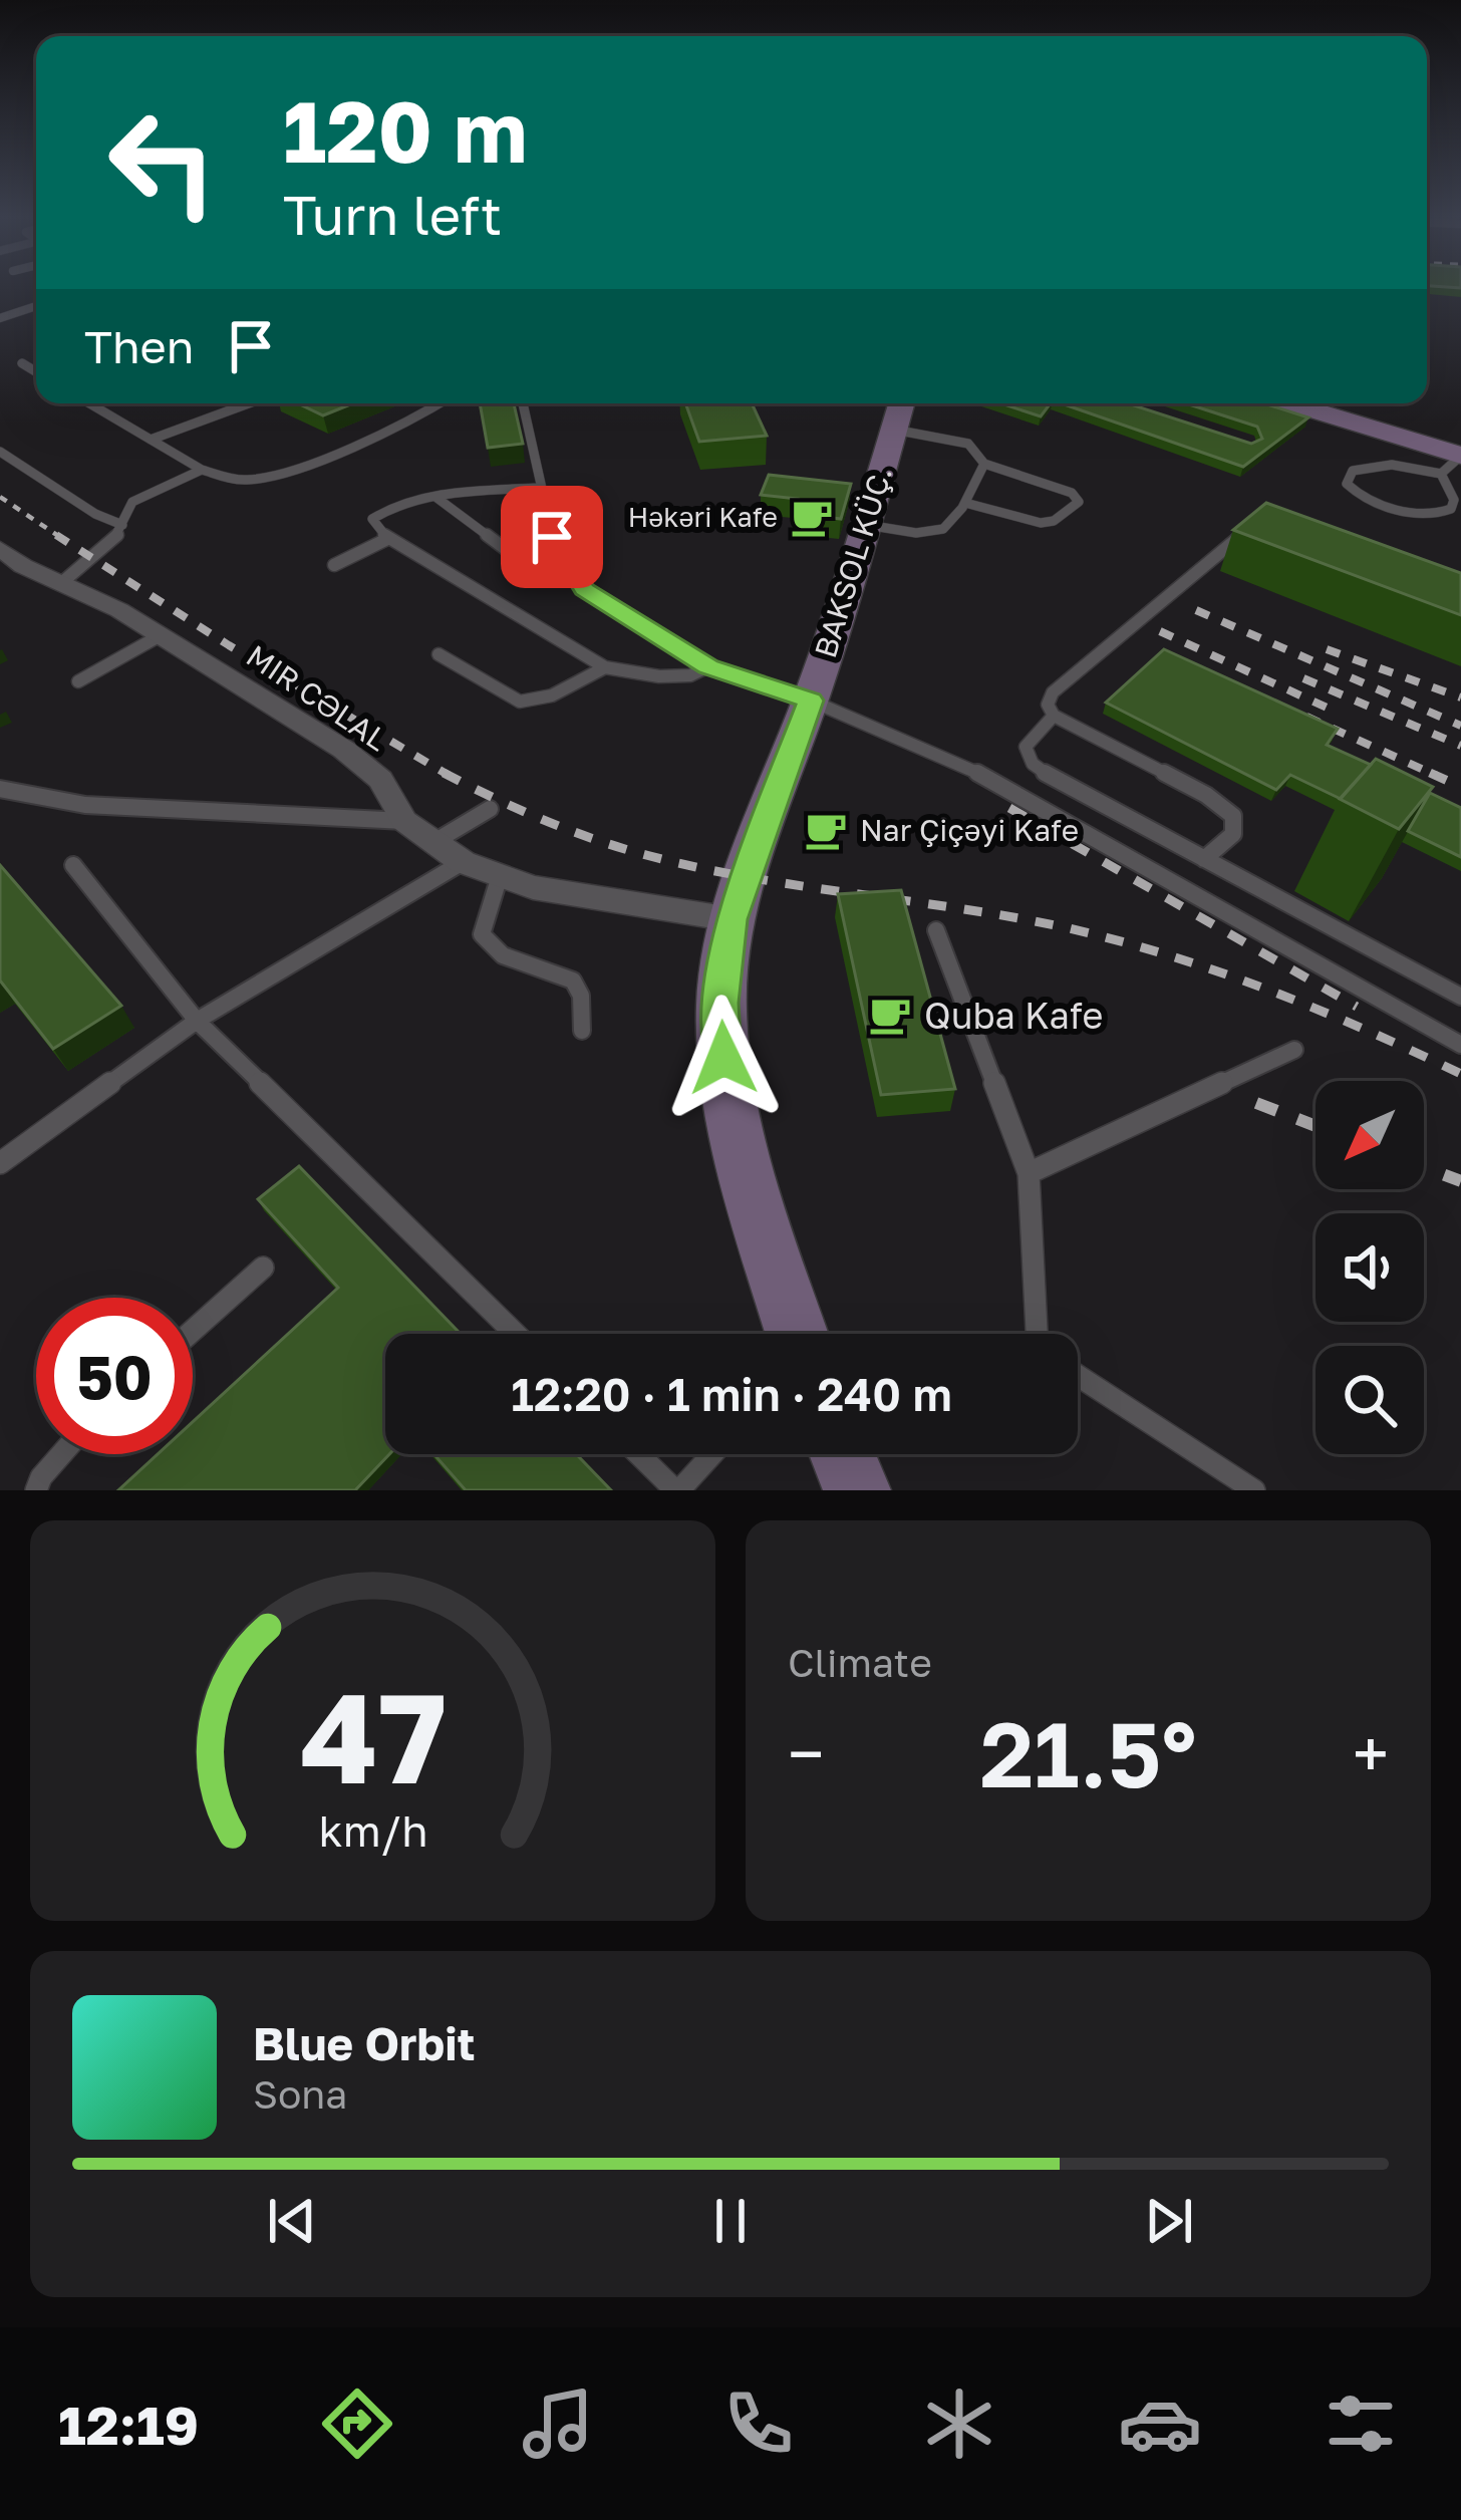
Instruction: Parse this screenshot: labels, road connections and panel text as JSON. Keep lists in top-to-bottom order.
{
  "streets": {
    "main road": ["BAKSOL KÜÇ."],
    "street": ["MIR CƏLAL"]
  },
  "crossings": [
    ["BAKSOL KÜÇ.", "MIR CƏLAL"]
  ],
  "places": {
    "cafe": ["Həkəri Kafe", "Nar Çiçəyi Kafe", "Quba Kafe"]
  },
  "north": "bottom left",
  "page": {
    "turn": ["120 m", "Turn left"],
    "then": "Then",
    "limit": "50",
    "trip": "12:20 · 1 min · 240 m",
    "tile": "Climate",
    "heat": ["−", "21.5°", "+"],
    "song": ["Blue Orbit", "Sona"],
    "tabs": "12:19",
    "gauge": ["47", "km/h"]
  }
}
